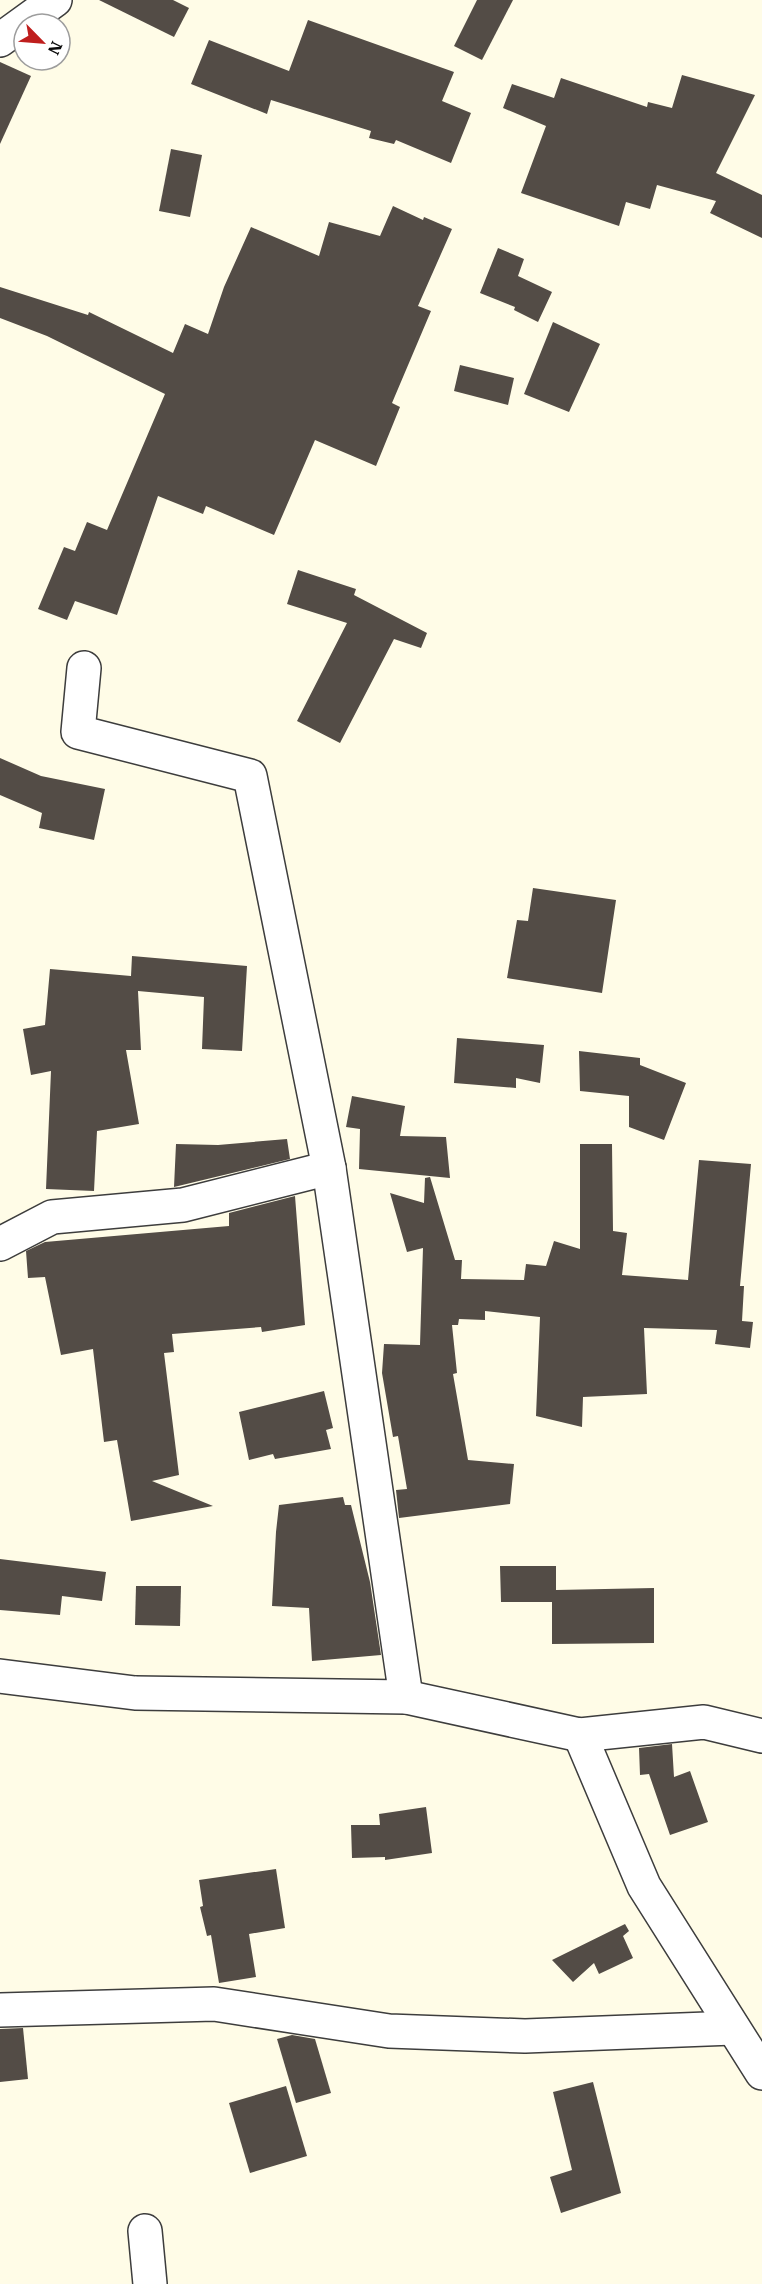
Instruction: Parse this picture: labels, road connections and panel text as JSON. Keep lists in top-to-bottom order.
{
  "north": "bottom right"
}
